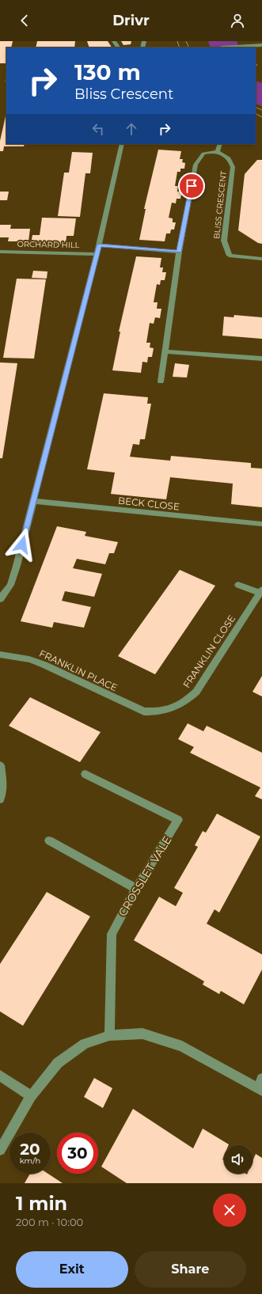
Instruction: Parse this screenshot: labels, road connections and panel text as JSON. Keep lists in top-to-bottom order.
{
  "streets": {
    "street": [
      "BLISS CRESCENT",
      "ORCHARD HILL",
      "BECK CLOSE",
      "FRANKLIN CLOSE",
      "FRANKLIN PLACE",
      "CROSSLET VALE"
    ]
  },
  "crossings": [
    ["FRANKLIN CLOSE", "FRANKLIN PLACE"]
  ],
  "page": {
    "header": "Drivr",
    "turn": ["130 m", "Bliss Crescent"],
    "speed": "20 km/h",
    "limit": "30",
    "heading": ["1 min", "200 m · 10:00"],
    "buttons": ["Exit", "Share"]
  }
}
